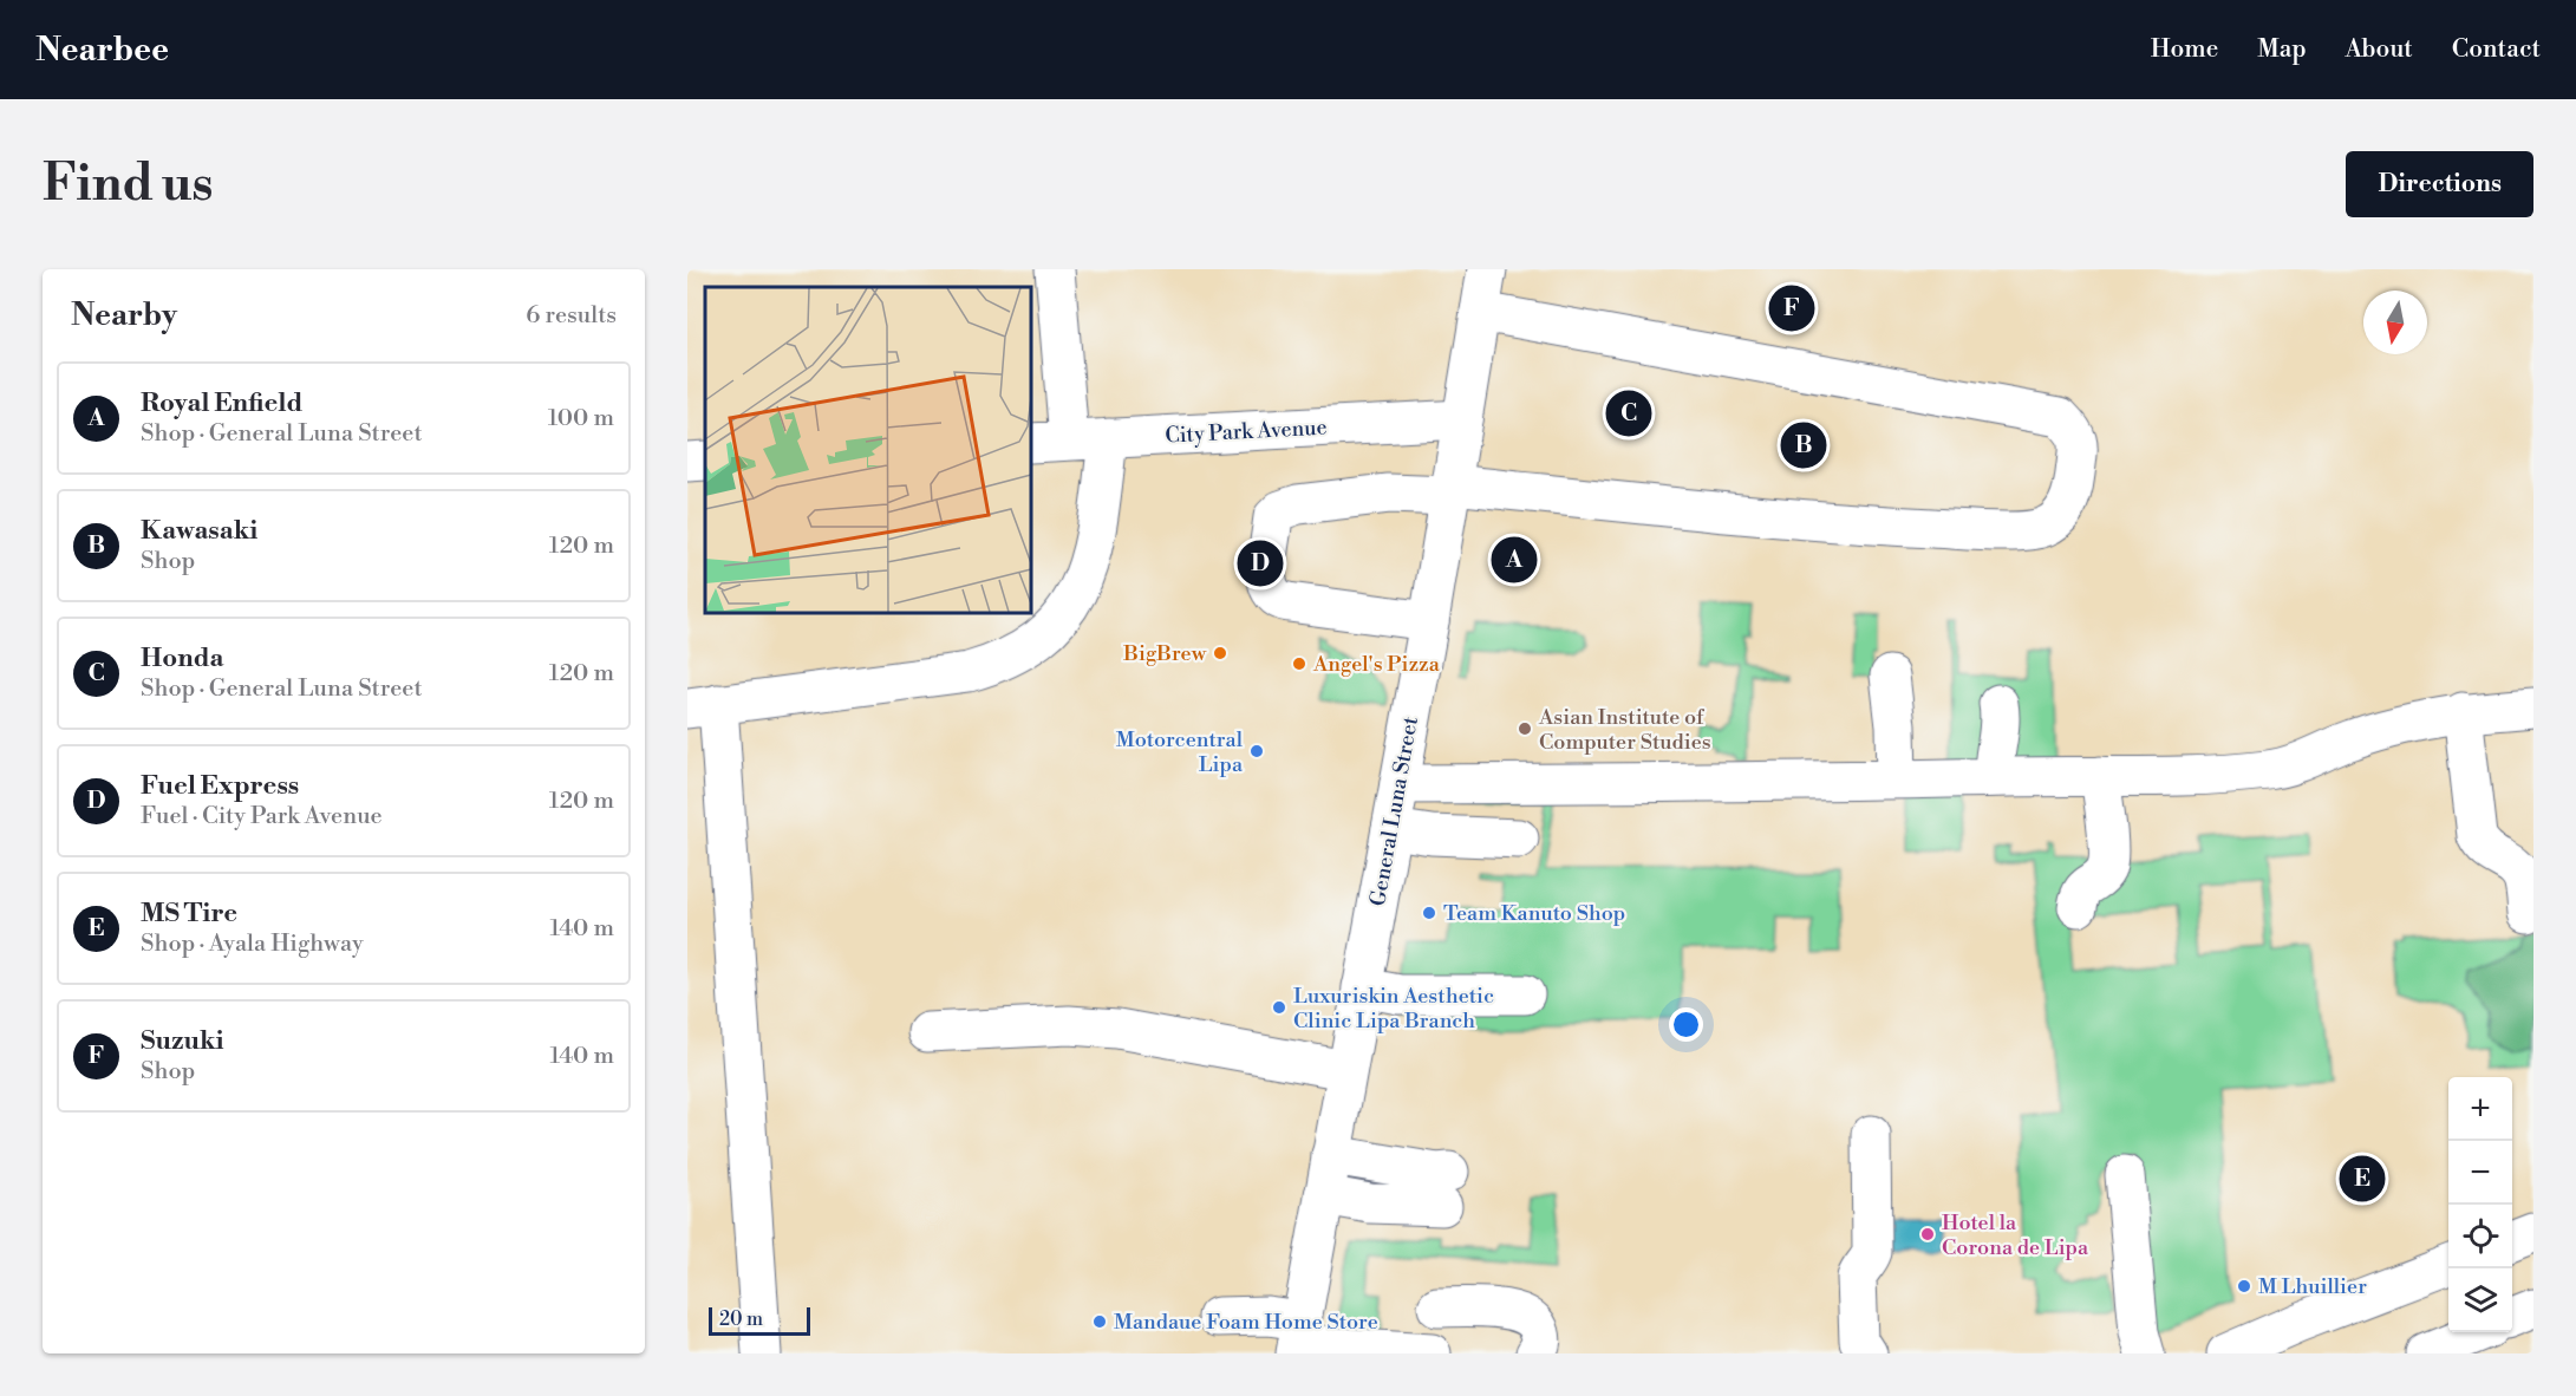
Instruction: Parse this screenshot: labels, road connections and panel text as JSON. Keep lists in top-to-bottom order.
{
  "streets": {
    "main road": ["City Park Avenue", "General Luna Street"]
  },
  "crossings": [
    ["City Park Avenue", "General Luna Street"]
  ],
  "places": [
    "BigBrew",
    "Angel's Pizza",
    "Asian Institute of Computer Studies",
    "Motorcentral Lipa",
    "Team Kanuto Shop",
    "Luxuriskin Aesthetic Clinic Lipa Branch",
    "Hotel la Corona de Lipa",
    "M Lhuillier",
    "Mandaue Foam Home Store"
  ],
  "scale_bar": "20 m",
  "north": "bottom",
  "page": {
    "header": "Nearbee",
    "nav": [
      "Home",
      "Map",
      "About",
      "Contact"
    ],
    "buttons": "Directions",
    "title": "Find us",
    "heading": ["Nearby", "6 results"],
    "pins": [
      "F",
      "C",
      "B",
      "A",
      "D",
      "E"
    ],
    "list": [
      {
        "mark": "A",
        "name": "Royal Enfield",
        "note": "Shop · General Luna Street",
        "value": "100 m"
      },
      {
        "mark": "B",
        "name": "Kawasaki",
        "note": "Shop",
        "value": "120 m"
      },
      {
        "mark": "C",
        "name": "Honda",
        "note": "Shop · General Luna Street",
        "value": "120 m"
      },
      {
        "mark": "D",
        "name": "Fuel Express",
        "note": "Fuel · City Park Avenue",
        "value": "120 m"
      },
      {
        "mark": "E",
        "name": "MS Tire",
        "note": "Shop · Ayala Highway",
        "value": "140 m"
      },
      {
        "mark": "F",
        "name": "Suzuki",
        "note": "Shop",
        "value": "140 m"
      }
    ],
    "map_buttons": ["+", "−"],
    "scale": "20 m"
  }
}
